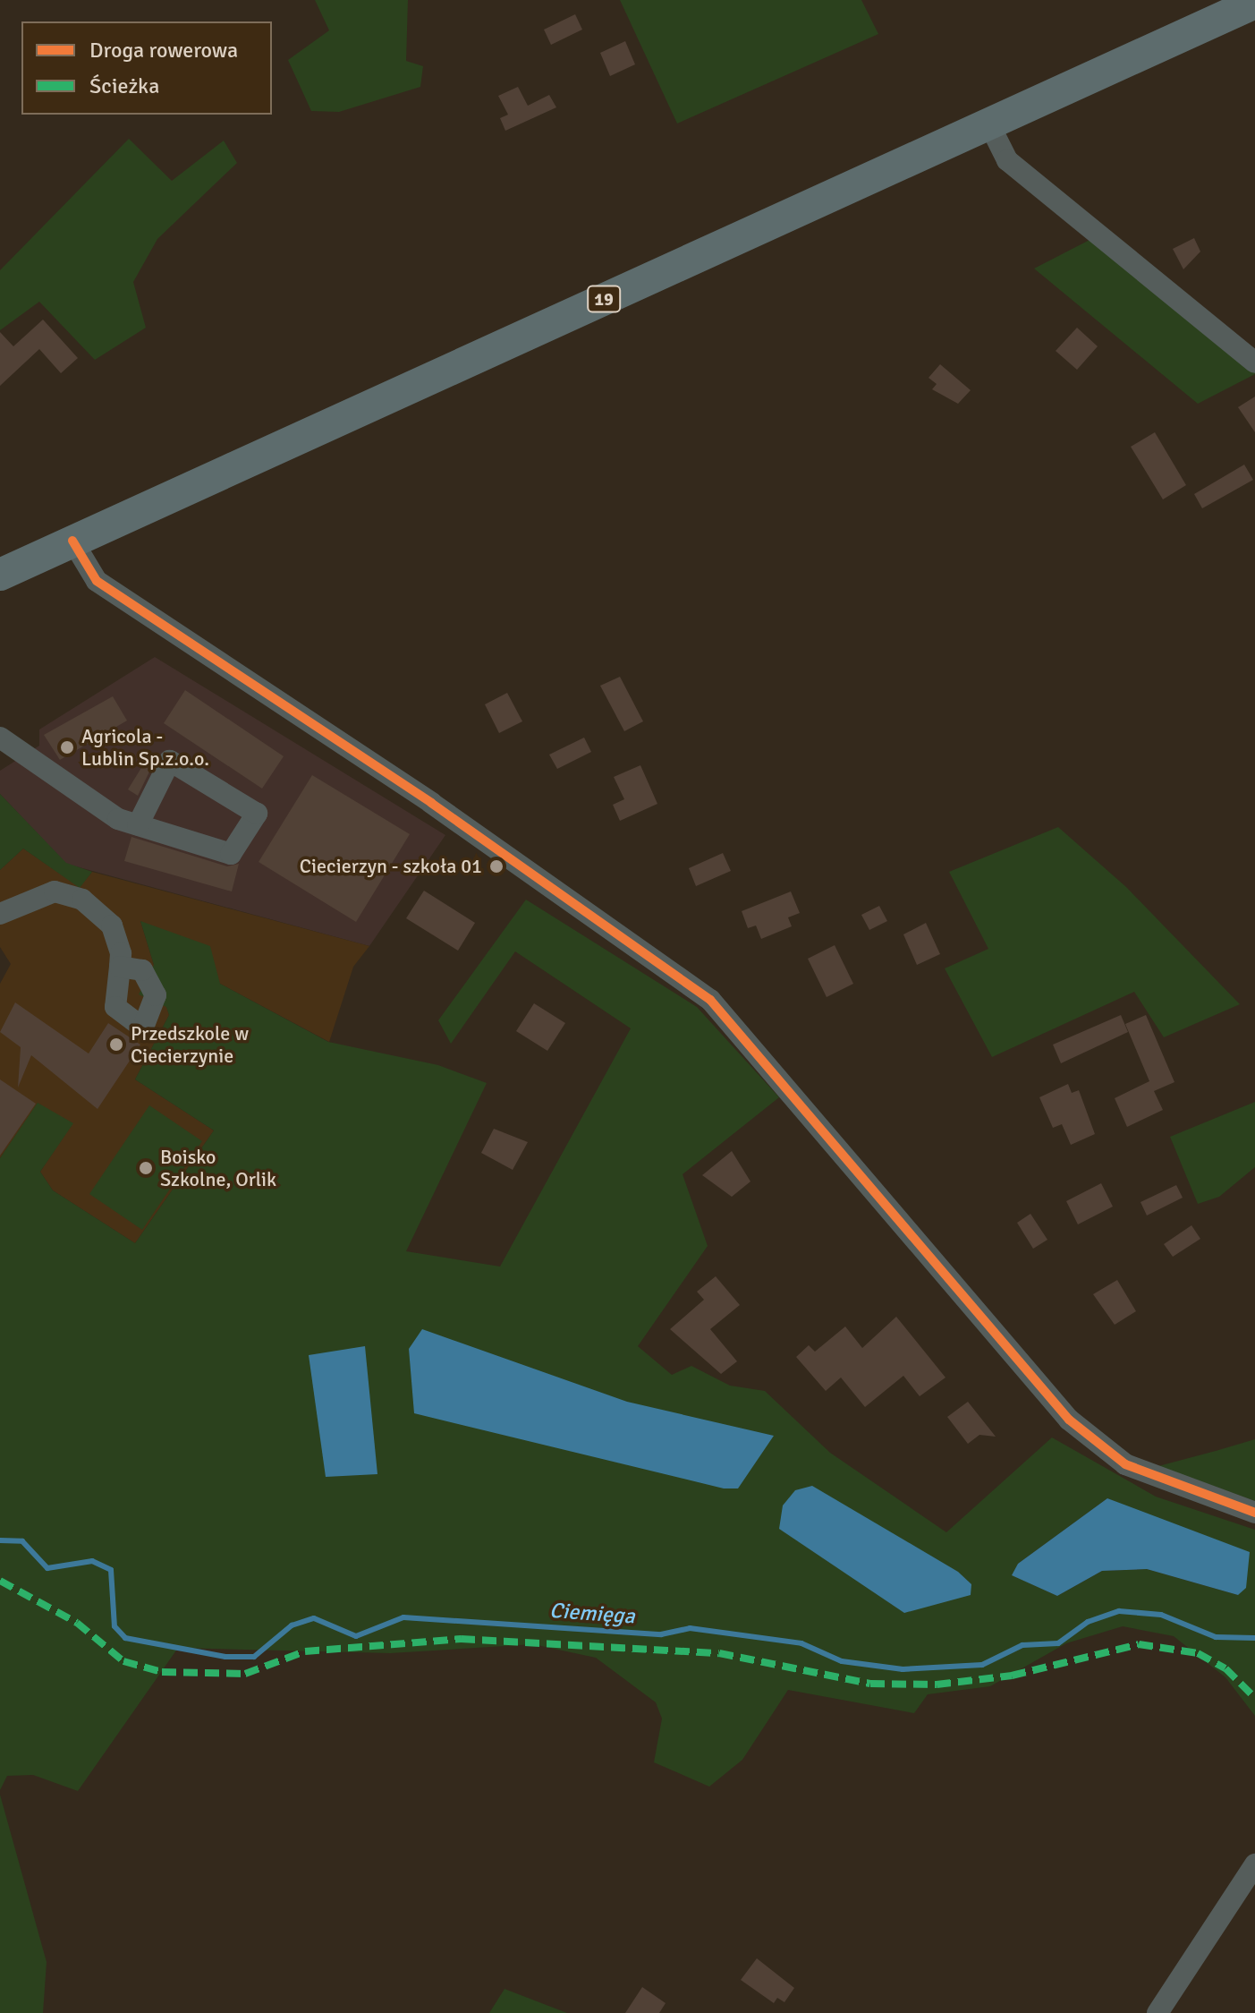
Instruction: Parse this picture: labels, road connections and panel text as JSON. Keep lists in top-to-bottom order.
{
  "streets": {
    "highway": ["19"]
  },
  "water": ["Ciemięga"],
  "places": [
    "Agricola - Lublin Sp.z.o.o.",
    "Ciecierzyn - szkoła 01",
    "Przedszkole w Ciecierzynie",
    "Boisko Szkolne, Orlik"
  ],
  "legend": ["Droga rowerowa", "Ścieżka"]
}
